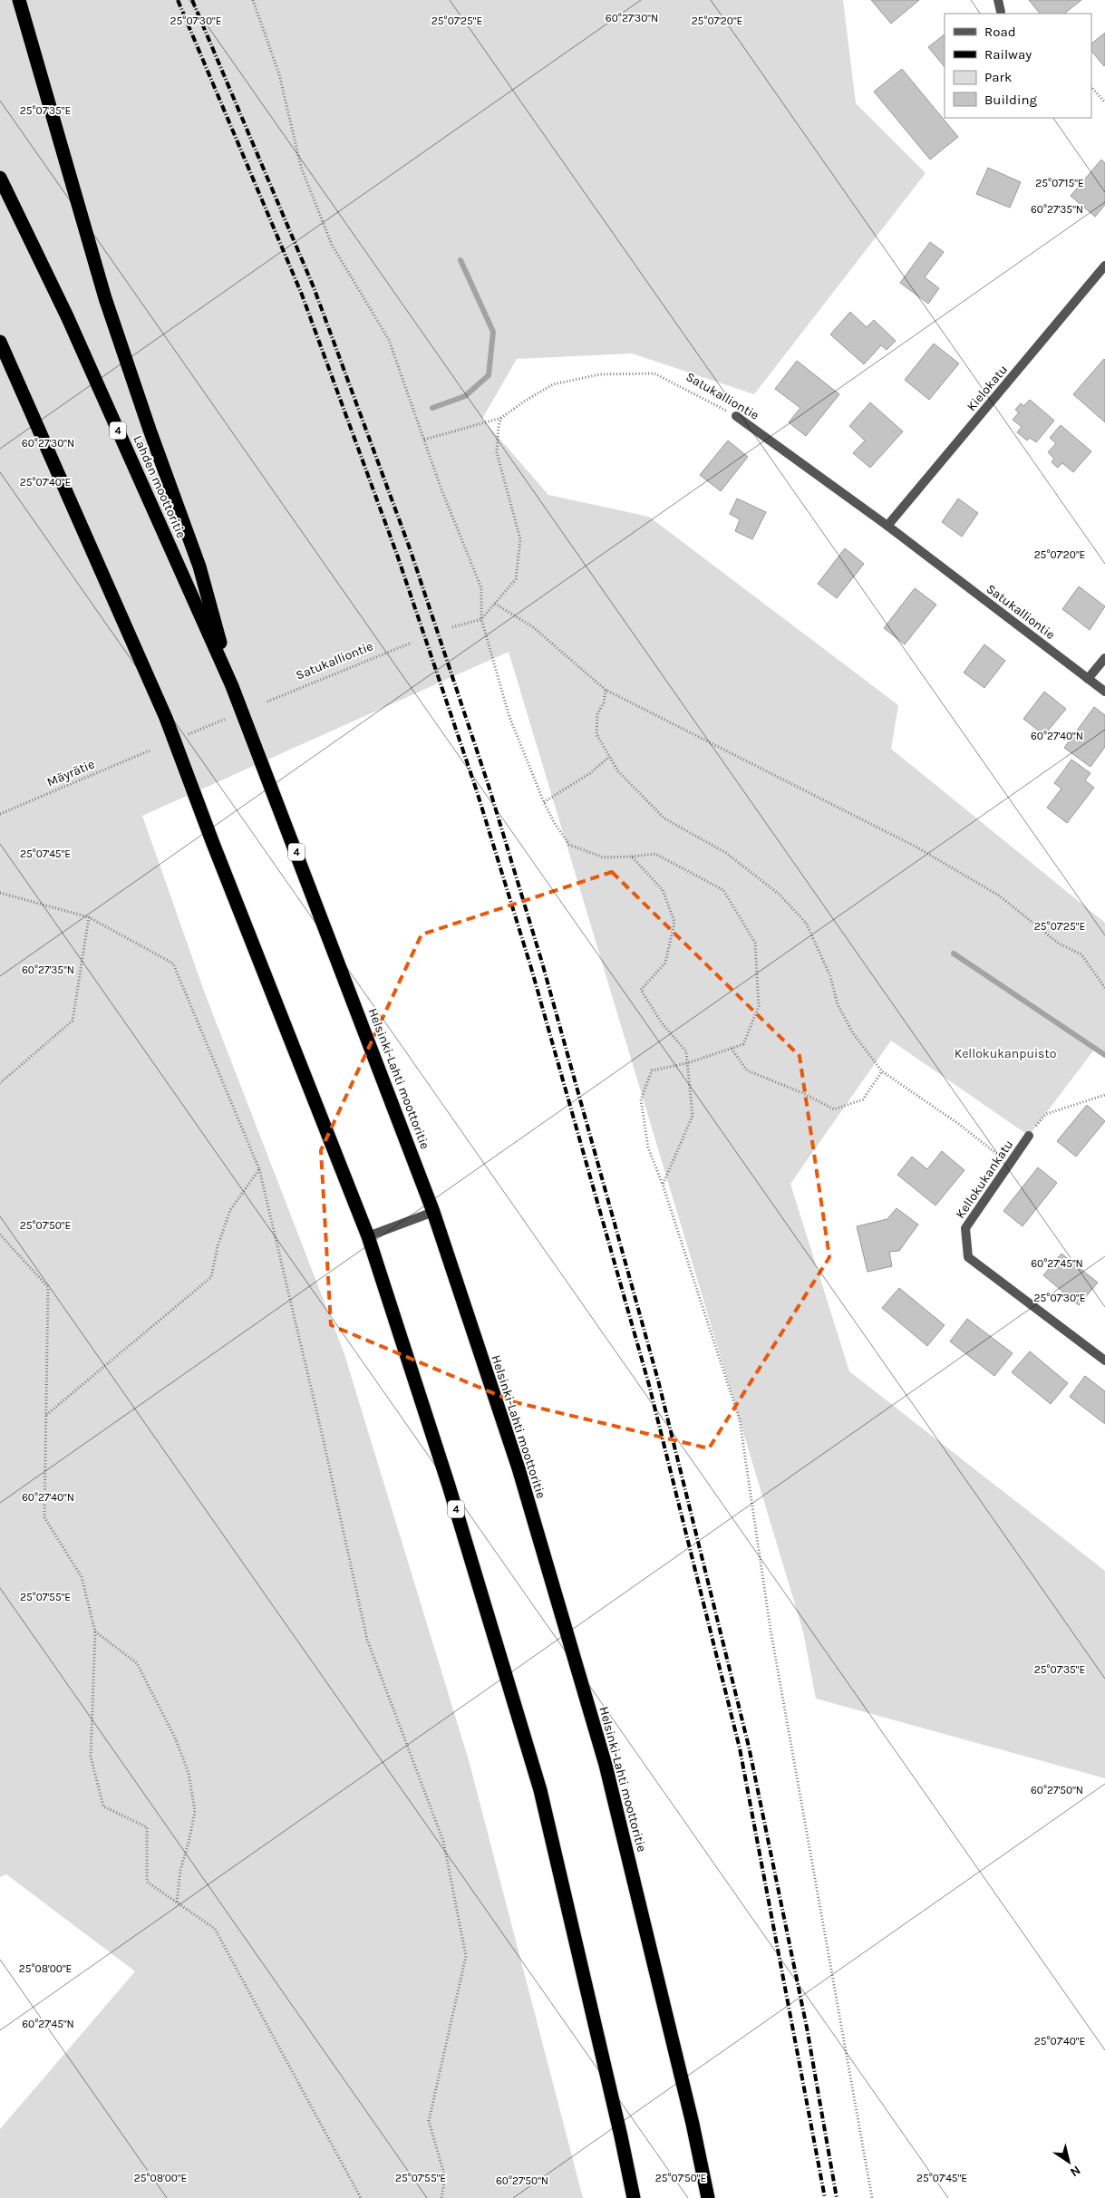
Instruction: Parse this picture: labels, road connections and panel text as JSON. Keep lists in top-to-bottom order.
{
  "streets": {
    "highway": ["4", "Lahden moottoritie", "Helsinki-Lahti moottoritie"],
    "street": ["Kielokatu", "Satukalliontie", "Kellokukankatu"],
    "path": ["Mäyrätie"]
  },
  "crossings": [
    ["Kielokatu", "Satukalliontie"],
    ["Lahden moottoritie", "Helsinki-Lahti moottoritie"]
  ],
  "parks": ["Kellokukanpuisto"],
  "legend": [
    "Road",
    "Railway",
    "Park",
    "Building"
  ],
  "north": "bottom right",
  "coordinates": [
    "60°27'30\"N",
    "25°07'30\"E",
    "25°07'25\"E",
    "25°07'20\"E",
    "25°07'35\"E",
    "25°07'15\"E",
    "60°27'35\"N",
    "25°07'40\"E",
    "60°27'40\"N",
    "25°07'45\"E",
    "25°07'50\"E",
    "60°27'45\"N",
    "25°07'55\"E",
    "60°27'50\"N",
    "25°08'00\"E"
  ]
}
